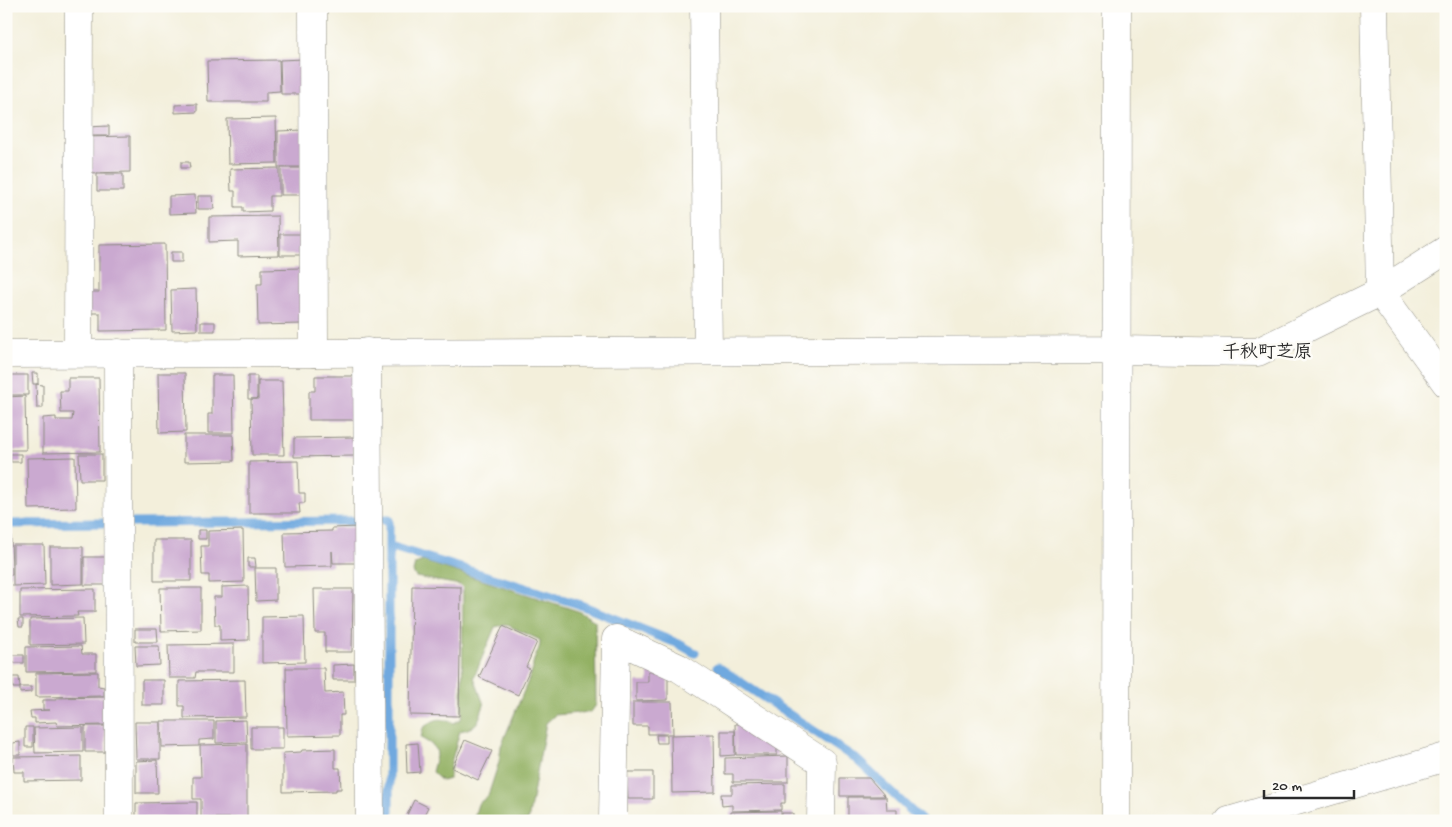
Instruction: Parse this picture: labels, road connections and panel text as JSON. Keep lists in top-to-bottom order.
{
  "districts": ["千秋町芝原"],
  "scale_bar": "20 m"
}
